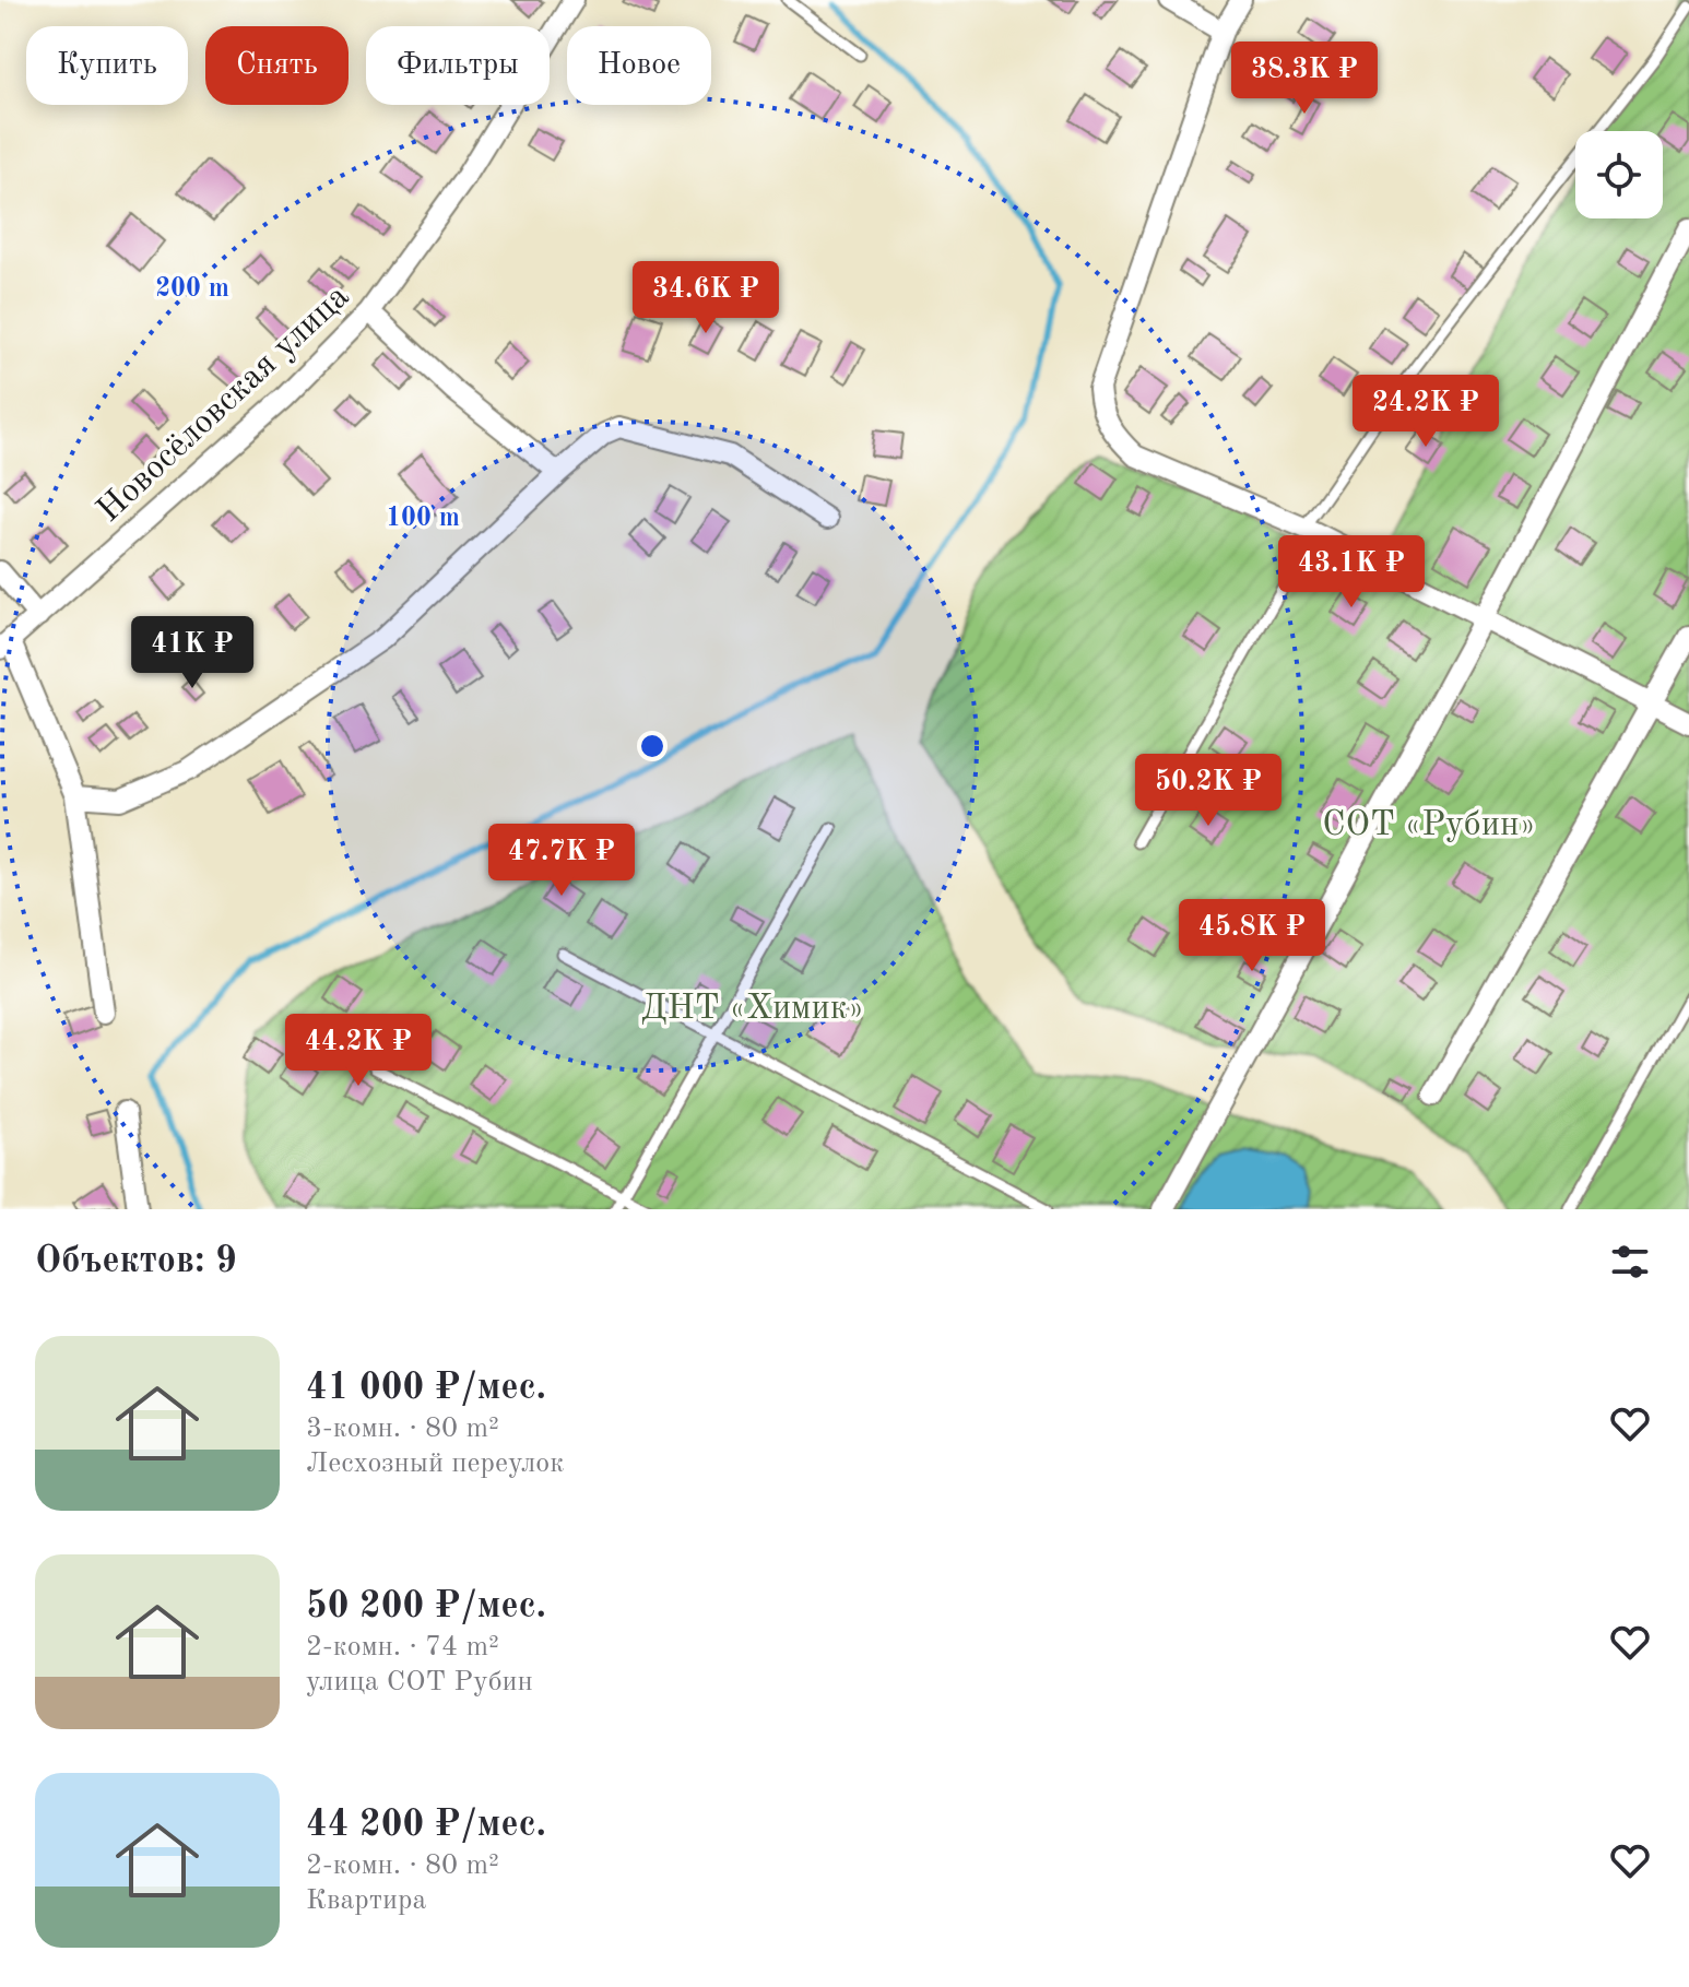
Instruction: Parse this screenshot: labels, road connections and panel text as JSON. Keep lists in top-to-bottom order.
{
  "streets": {
    "street": ["Новосёловская улица"]
  },
  "parks": ["СОТ «Рубин»", "ДНТ «Химик»"],
  "page": {
    "chip": [
      "Купить",
      "Снять",
      "Фильтры",
      "Новое"
    ],
    "price": [
      "38.3K ₽",
      "34.6K ₽",
      "24.2K ₽",
      "43.1K ₽",
      "41K ₽",
      "50.2K ₽",
      "47.7K ₽",
      "45.8K ₽",
      "44.2K ₽"
    ],
    "heading": "Объектов: 9",
    "list": [
      {
        "name": "41 000 ₽/мес.",
        "note": "3-комн. · 80 m² · Лесхозный переулок"
      },
      {
        "name": "50 200 ₽/мес.",
        "note": "2-комн. · 74 m² · улица СОТ Рубин"
      },
      {
        "name": "44 200 ₽/мес.",
        "note": "2-комн. · 80 m² · Квартира"
      }
    ]
  },
  "rings": ["200 m", "100 m"]
}
